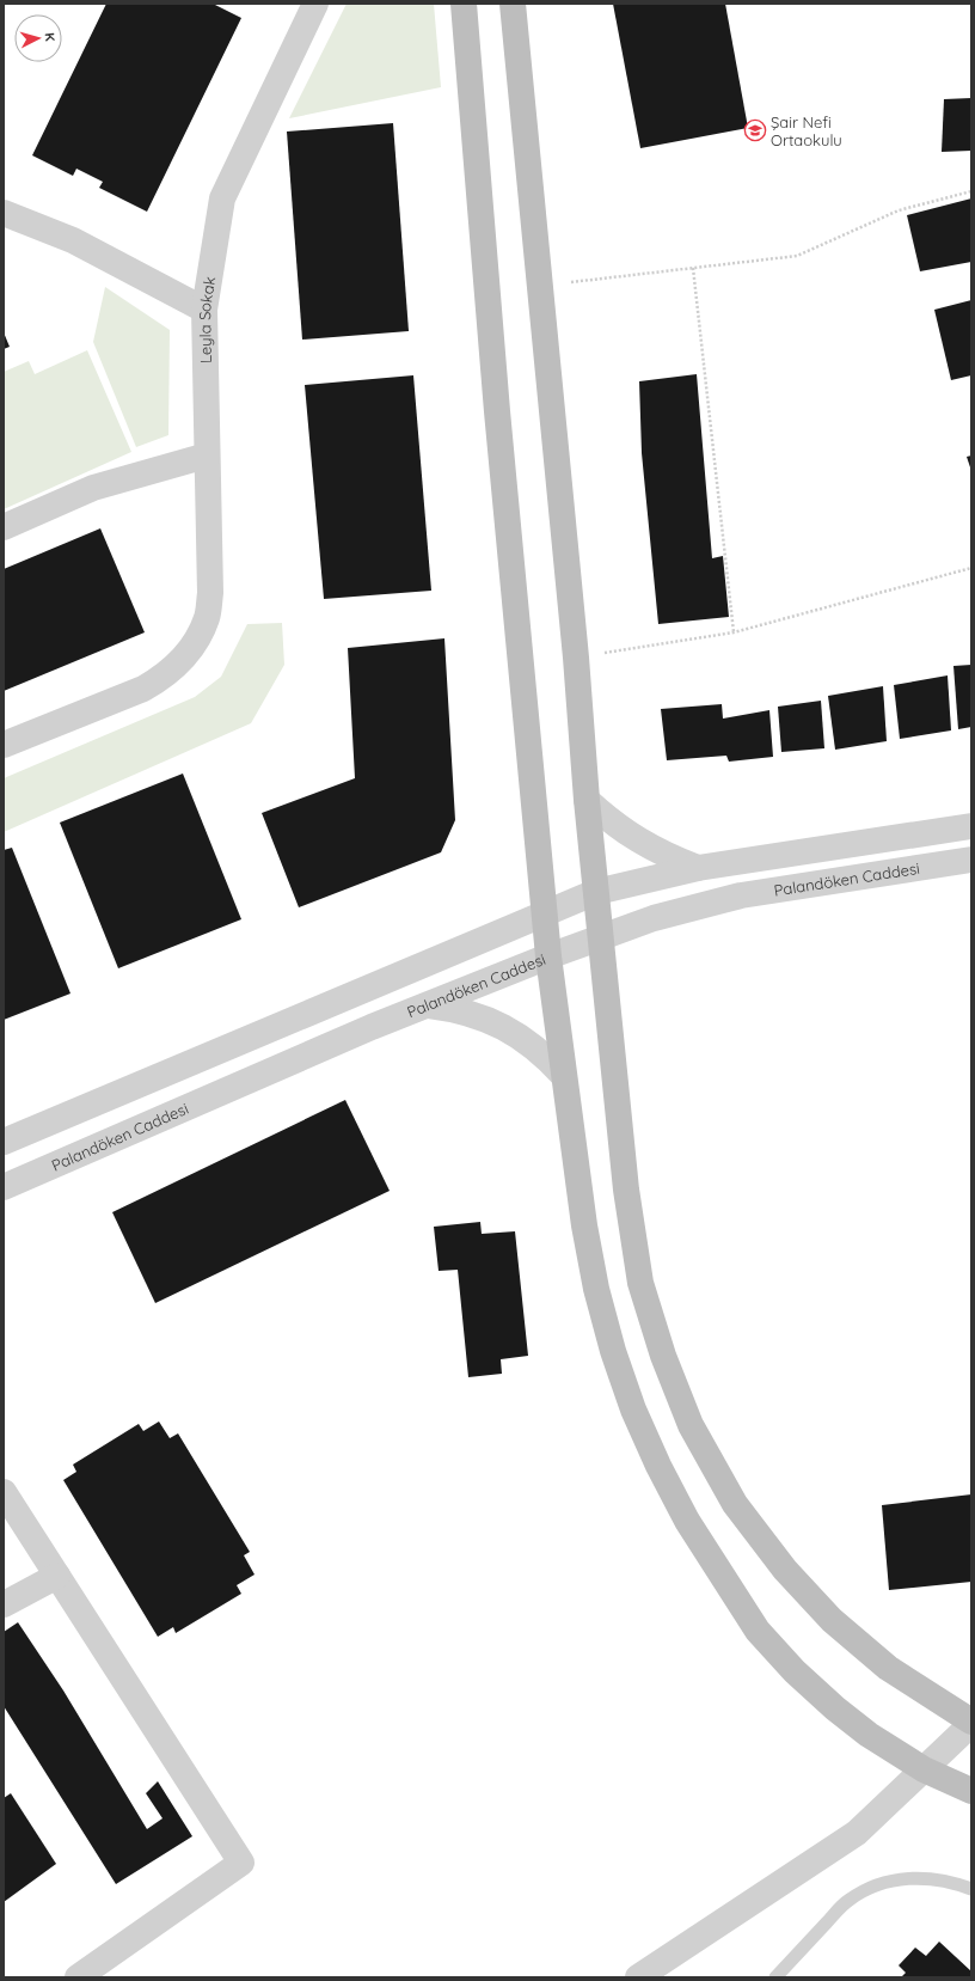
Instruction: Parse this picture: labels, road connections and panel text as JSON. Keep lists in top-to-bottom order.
{
  "streets": {
    "street": ["Leyla Sokak", "Palandöken Caddesi"]
  },
  "places": {
    "school or university": ["Şair Nefi Ortaokulu"]
  },
  "north": "right"
}
